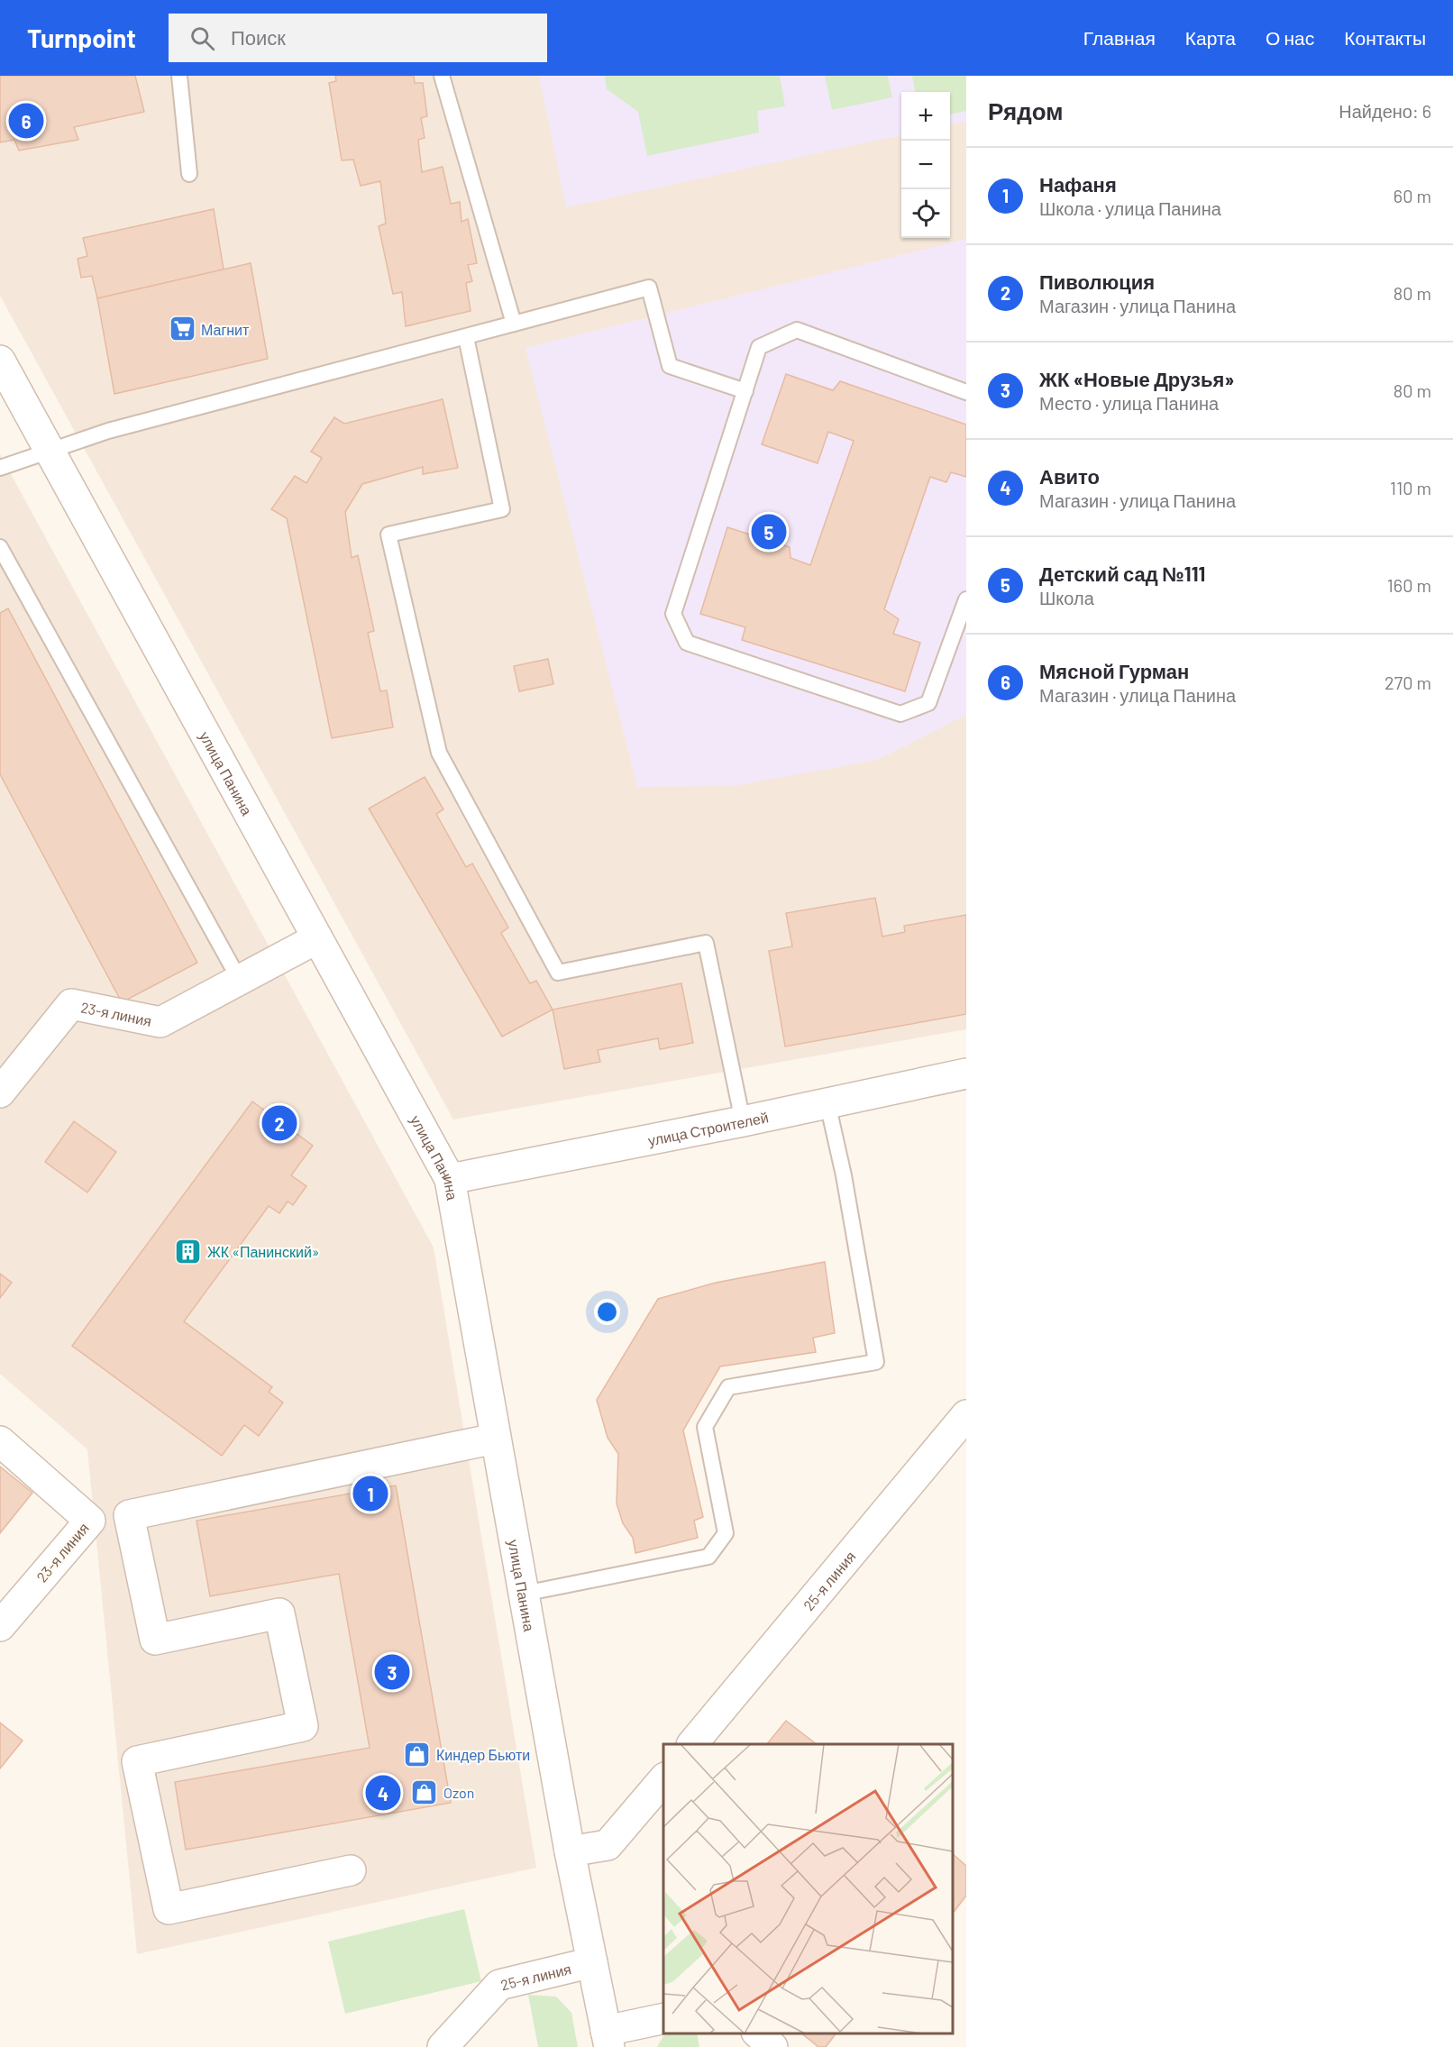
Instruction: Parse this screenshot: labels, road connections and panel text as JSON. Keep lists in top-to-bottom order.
{
  "streets": {
    "street": [
      "улица Панина",
      "23-я линия",
      "улица Строителей",
      "25-я линия"
    ]
  },
  "crossings": [
    ["улица Панина", "23-я линия"],
    ["улица Панина", "улица Строителей"],
    ["улица Панина", "25-я линия"]
  ],
  "places": {
    "supermarket": ["Магнит"],
    "building": ["ЖК «Панинский»"],
    "shop": ["Киндер Бьюти", "Ozon"]
  },
  "page": {
    "header": "Turnpoint",
    "search": "Поиск",
    "nav": [
      "Главная",
      "Карта",
      "О нас",
      "Контакты"
    ],
    "heading": ["Рядом", "Найдено: 6"],
    "map_buttons": ["+", "−"],
    "pins": [
      "6",
      "5",
      "2",
      "1",
      "3",
      "4"
    ],
    "list": [
      {
        "mark": "1",
        "name": "Нафаня",
        "note": "Школа · улица Панина",
        "value": "60 m"
      },
      {
        "mark": "2",
        "name": "Пиволюция",
        "note": "Магазин · улица Панина",
        "value": "80 m"
      },
      {
        "mark": "3",
        "name": "ЖК «Новые Друзья»",
        "note": "Место · улица Панина",
        "value": "80 m"
      },
      {
        "mark": "4",
        "name": "Авито",
        "note": "Магазин · улица Панина",
        "value": "110 m"
      },
      {
        "mark": "5",
        "name": "Детский сад №111",
        "note": "Школа",
        "value": "160 m"
      },
      {
        "mark": "6",
        "name": "Мясной Гурман",
        "note": "Магазин · улица Панина",
        "value": "270 m"
      }
    ]
  }
}
